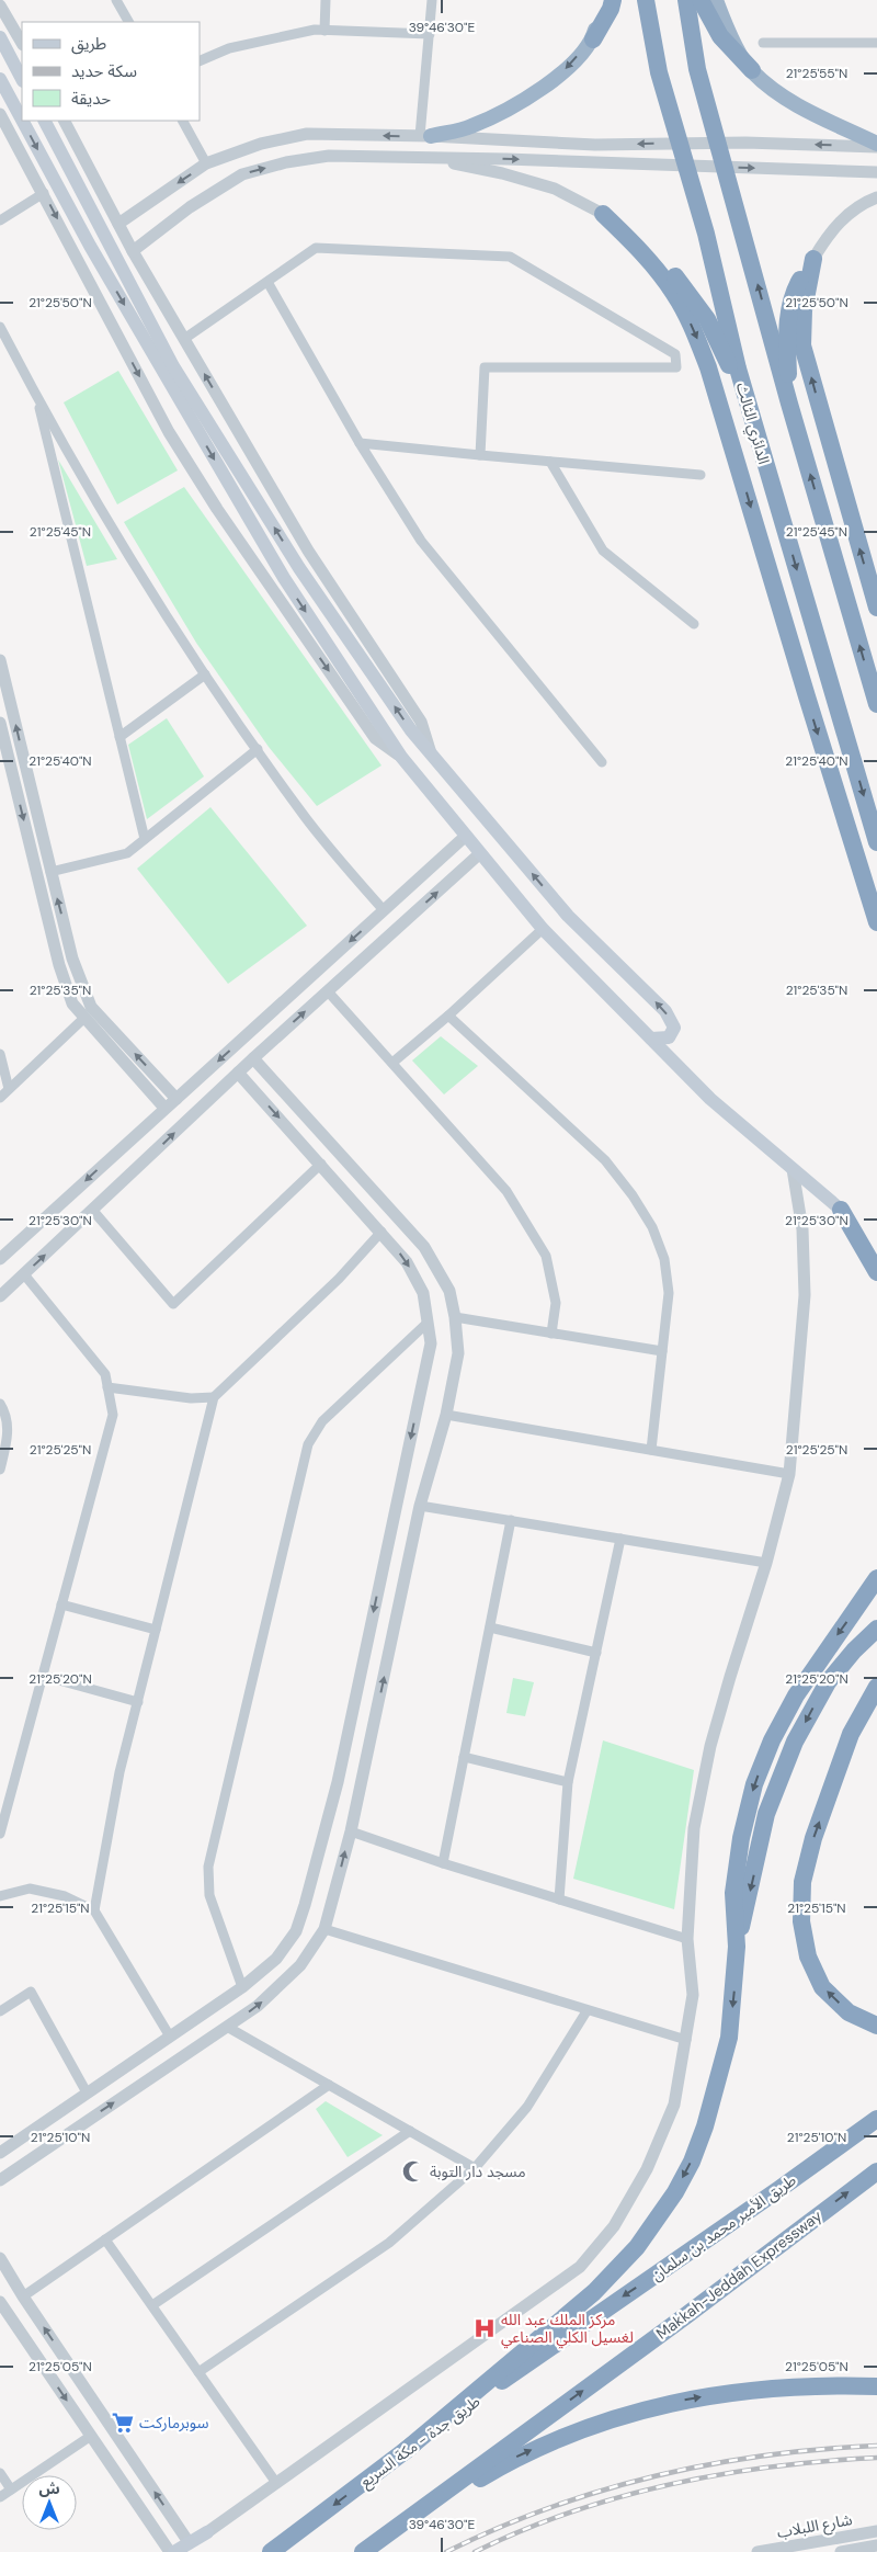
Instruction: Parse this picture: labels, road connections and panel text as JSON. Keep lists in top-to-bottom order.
{
  "streets": {
    "highway": [
      "الدائري الثالث",
      "طريق الأمير محمد بن سلمان",
      "Makkah-Jeddah Expressway",
      "طريق جدة - مكة السريع"
    ],
    "street": ["شارع اللبلاب"]
  },
  "crossings": [
    ["طريق الأمير محمد بن سلمان", "طريق جدة - مكة السريع"]
  ],
  "places": {
    "mosque": ["مسجد دار التوبة"],
    "hospital": ["مركز الملك عبد الله لغسيل الكلي الصناعي"],
    "supermarket": ["سوبرماركت"]
  },
  "legend": ["طريق", "سكة حديد", "حديقة"],
  "north": "top",
  "coordinates": [
    "39°46'30\"E",
    "21°25'55\"N",
    "21°25'50\"N",
    "21°25'45\"N",
    "21°25'40\"N",
    "21°25'35\"N",
    "21°25'30\"N",
    "21°25'25\"N",
    "21°25'20\"N",
    "21°25'15\"N",
    "21°25'10\"N",
    "21°25'05\"N"
  ]
}
